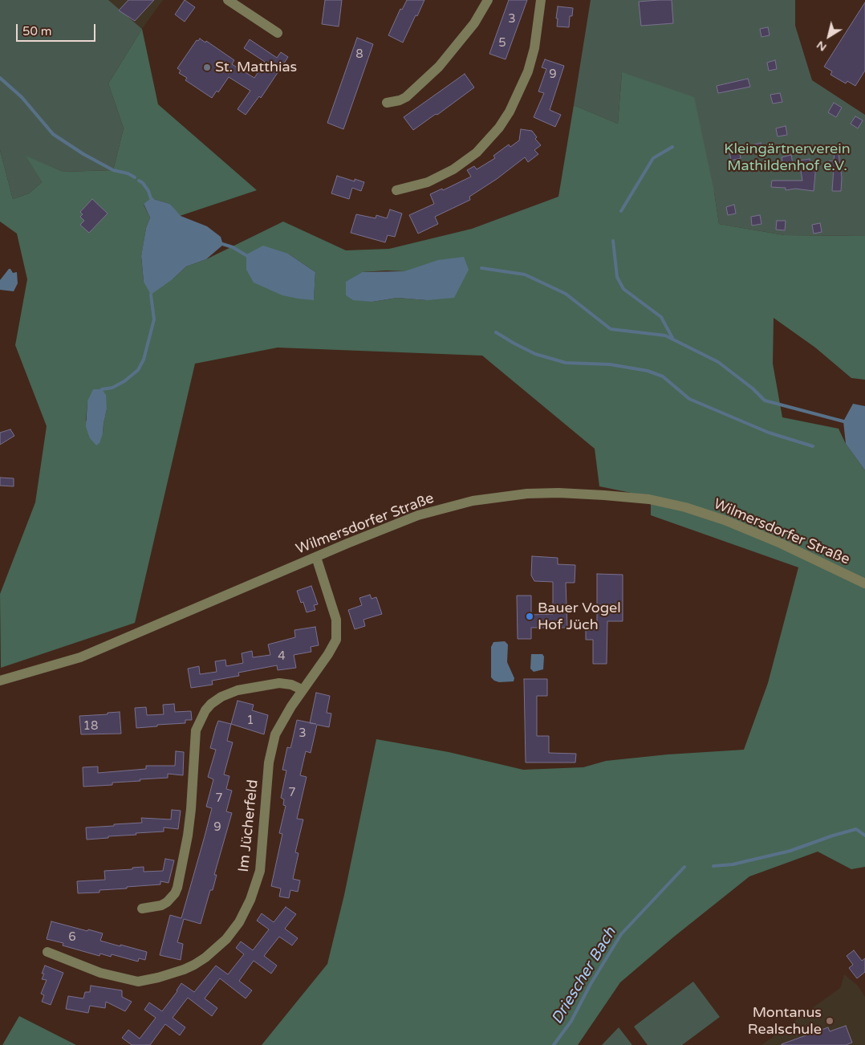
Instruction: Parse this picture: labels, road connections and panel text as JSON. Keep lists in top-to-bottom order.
{
  "streets": {
    "street": ["Wilmersdorfer Straße", "Im Jücherfeld"]
  },
  "crossings": [
    ["Wilmersdorfer Straße", "Im Jücherfeld"]
  ],
  "water": ["Driescher Bach"],
  "parks": ["Kleingärtnerverein Mathildenhof e.V."],
  "places": ["St. Matthias", "Bauer Vogel Hof Jüch", "Montanus Realschule"],
  "house_numbers": [
    "3",
    "5",
    "8",
    "9",
    "4",
    "1",
    "18",
    "3",
    "7",
    "7",
    "9",
    "6"
  ],
  "scale_bar": "50 m",
  "north": "bottom left"
}
